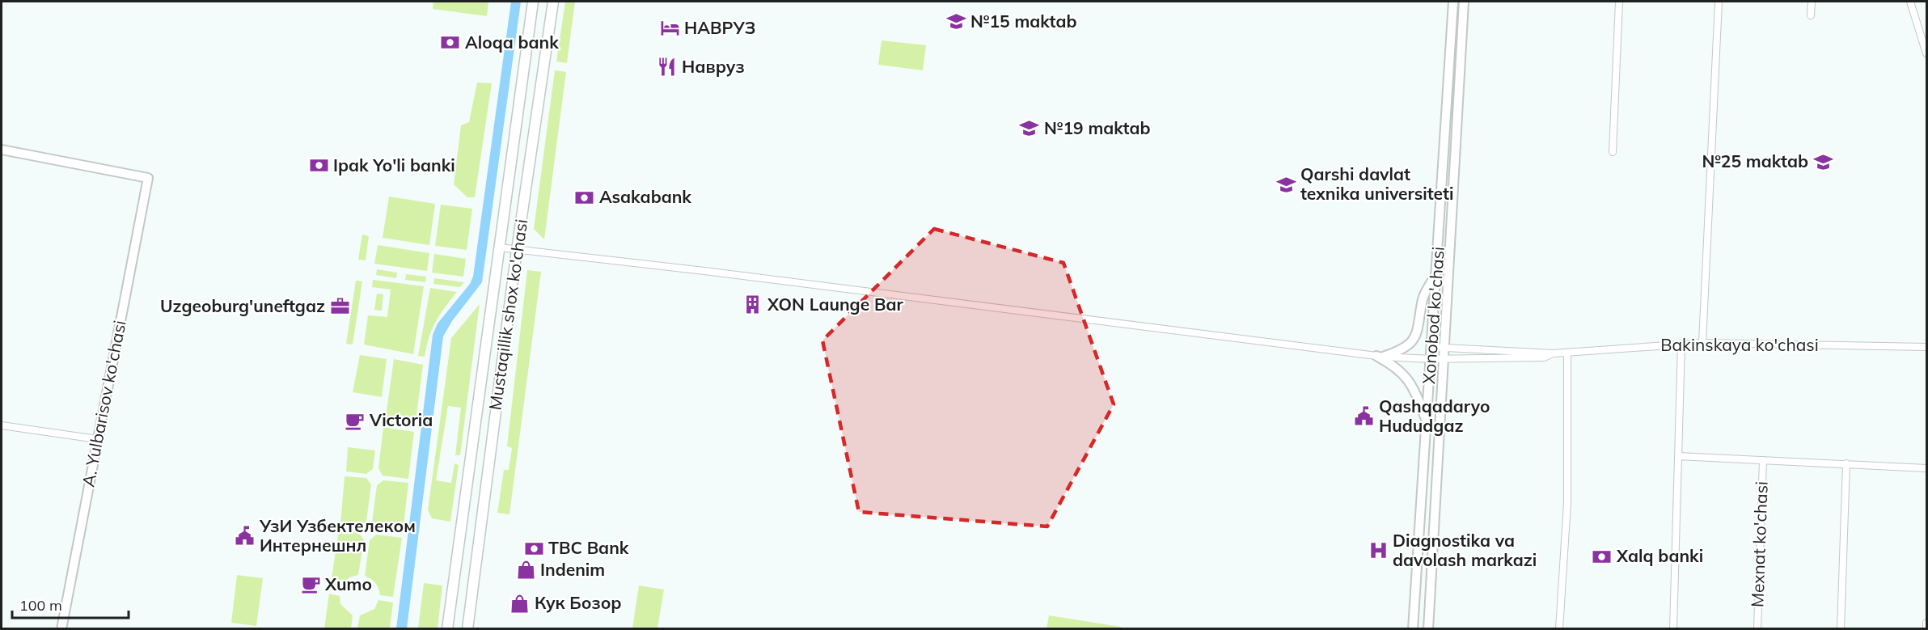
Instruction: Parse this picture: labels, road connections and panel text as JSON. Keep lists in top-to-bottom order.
{
  "streets": {
    "main road": ["Mustaqillik shox ko'chasi", "Xonobod ko'chasi", "A. Yulbarisov ko'chasi"],
    "street": ["Bakinskaya ko'chasi", "Mexnat ko'chasi"]
  },
  "crossings": [
    ["Mustaqillik shox ko'chasi", "Bakinskaya ko'chasi"],
    ["Xonobod ko'chasi", "Bakinskaya ko'chasi"]
  ],
  "places": {
    "school or university": [
      "№15 maktab",
      "№19 maktab",
      "№25 maktab",
      "Qarshi davlat texnika universiteti"
    ],
    "hotel": ["НАВРУЗ"],
    "bank": [
      "Aloqa bank",
      "Ipak Yo'li banki",
      "Asakabank",
      "TBC Bank",
      "Xalq banki"
    ],
    "restaurant": ["Навруз"],
    "building": ["XON Launge Bar"],
    "office": ["Uzgeoburg'uneftgaz"],
    "public building": ["Qashqadaryo Hududgaz", "УзИ Узбектелеком Интернешнл"],
    "cafe": ["Victoria", "Xumo"],
    "hospital": ["Diagnostika va davolash markazi"],
    "shop": ["Indenim", "Кук Бозор"]
  },
  "scale_bar": "100 m"
}
